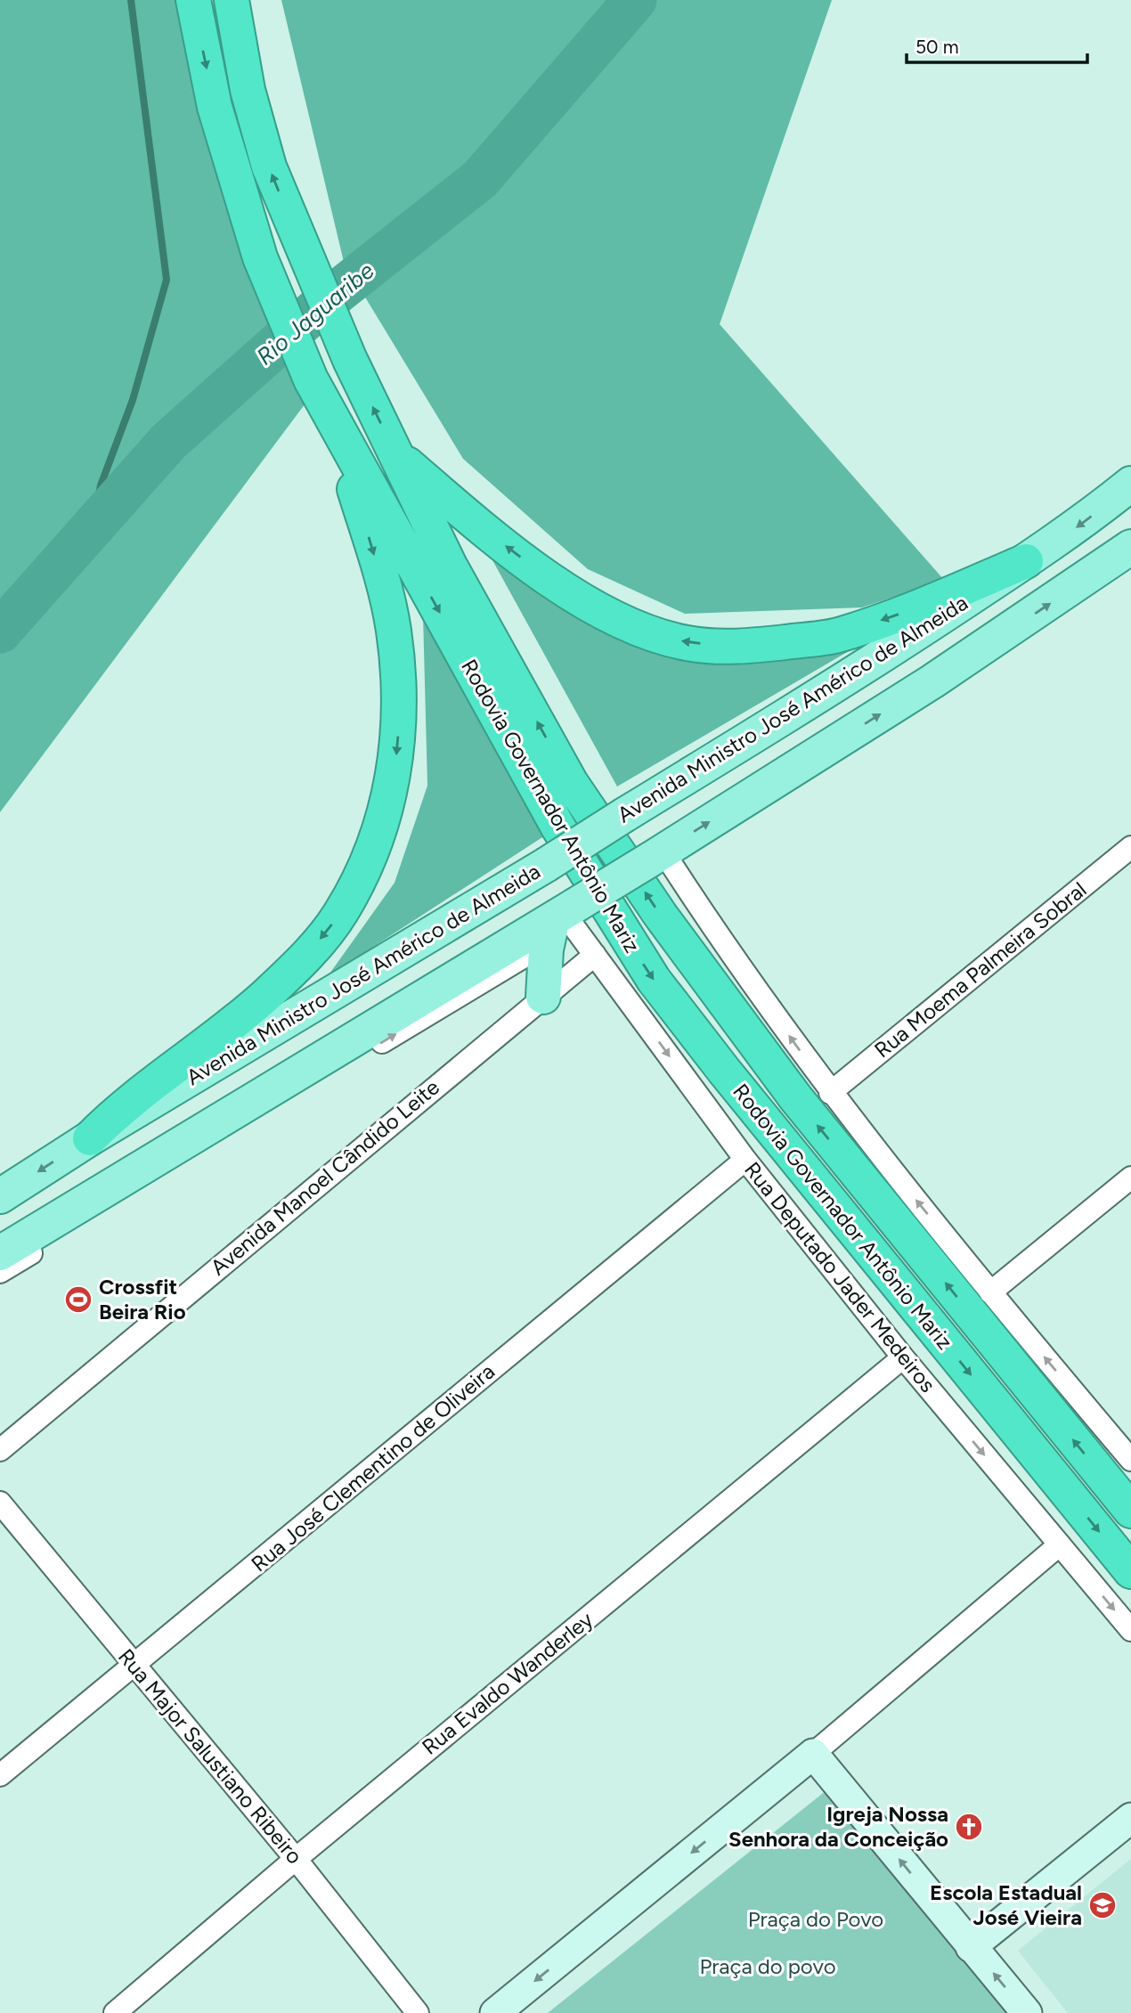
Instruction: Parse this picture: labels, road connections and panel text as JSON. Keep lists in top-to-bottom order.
{
  "streets": {
    "highway": ["Rodovia Governador Antônio Mariz"],
    "main road": ["Avenida Ministro José Américo de Almeida"],
    "street": [
      "Rua Moema Palmeira Sobral",
      "Avenida Manoel Cândido Leite",
      "Rua Deputado Jader Medeiros",
      "Rua José Clementino de Oliveira",
      "Rua Evaldo Wanderley",
      "Rua Major Salustiano Ribeiro"
    ]
  },
  "crossings": [
    ["Avenida Manoel Cândido Leite", "Rua Deputado Jader Medeiros"],
    ["Rua Deputado Jader Medeiros", "Rua José Clementino de Oliveira"],
    ["Rua Deputado Jader Medeiros", "Rua Evaldo Wanderley"],
    ["Rua José Clementino de Oliveira", "Rua Major Salustiano Ribeiro"],
    ["Rua Evaldo Wanderley", "Rua Major Salustiano Ribeiro"]
  ],
  "water": ["Rio Jaguaribe"],
  "parks": ["Praça do Povo", "Praça do povo"],
  "places": {
    "sports": ["Crossfit Beira Rio"],
    "church": ["Igreja Nossa Senhora da Conceição"],
    "school or university": ["Escola Estadual José Vieira"]
  },
  "scale_bar": "50 m"
}
